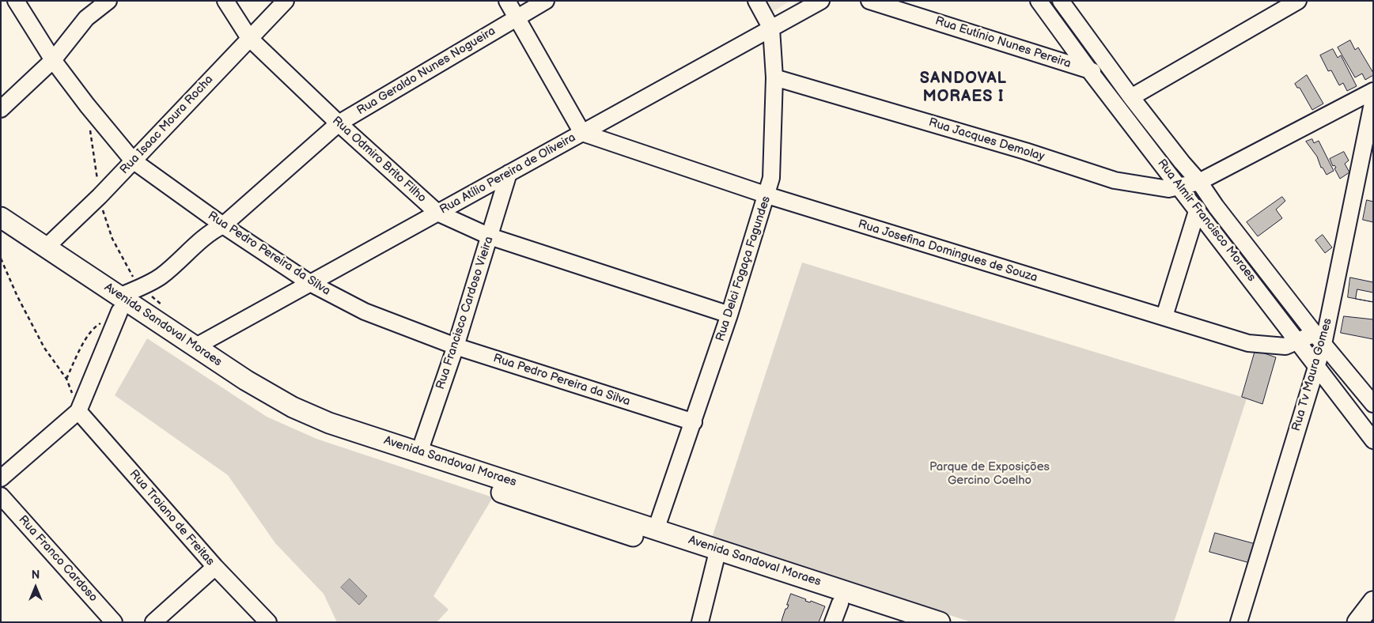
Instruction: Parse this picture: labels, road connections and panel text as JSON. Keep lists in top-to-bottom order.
{
  "streets": {
    "main road": ["Avenida Sandoval Moraes"],
    "street": [
      "Rua Eutínio Nunes Pereira",
      "Rua Geraldo Nunes Nogueira",
      "Rua Isaac Moura Rocha",
      "Rua Jacques Demolay",
      "Rua Odmiro Brito Filho",
      "Rua Atílio Pereira de Oliveira",
      "Rua Almir Francisco Moraes",
      "Rua Josefina Domingues de Souza",
      "Rua Pedro Pereira da Silva",
      "Rua Delci Fogaça Fagundes",
      "Rua Francisco Cardoso Vieira",
      "Rua Tv Maura Gomes",
      "Rua Troiano de Freitas",
      "Rua Franco Cardoso"
    ]
  },
  "crossings": [
    ["Rua Eutínio Nunes Pereira", "Rua Almir Francisco Moraes"],
    ["Rua Geraldo Nunes Nogueira", "Rua Odmiro Brito Filho"],
    ["Rua Geraldo Nunes Nogueira", "Rua Pedro Pereira da Silva"],
    ["Rua Geraldo Nunes Nogueira", "Avenida Sandoval Moraes"],
    ["Rua Isaac Moura Rocha", "Rua Odmiro Brito Filho"],
    ["Rua Isaac Moura Rocha", "Rua Pedro Pereira da Silva"],
    ["Rua Isaac Moura Rocha", "Avenida Sandoval Moraes"],
    ["Rua Jacques Demolay", "Rua Almir Francisco Moraes"],
    ["Rua Jacques Demolay", "Rua Delci Fogaça Fagundes"],
    ["Rua Odmiro Brito Filho", "Rua Atílio Pereira de Oliveira"],
    ["Rua Odmiro Brito Filho", "Rua Delci Fogaça Fagundes"],
    ["Rua Odmiro Brito Filho", "Rua Francisco Cardoso Vieira"],
    ["Rua Atílio Pereira de Oliveira", "Rua Josefina Domingues de Souza"],
    ["Rua Atílio Pereira de Oliveira", "Rua Pedro Pereira da Silva"],
    ["Rua Atílio Pereira de Oliveira", "Rua Delci Fogaça Fagundes"],
    ["Rua Atílio Pereira de Oliveira", "Rua Francisco Cardoso Vieira"],
    ["Rua Atílio Pereira de Oliveira", "Avenida Sandoval Moraes"],
    ["Rua Almir Francisco Moraes", "Rua Josefina Domingues de Souza"],
    ["Rua Almir Francisco Moraes", "Rua Tv Maura Gomes"],
    ["Rua Josefina Domingues de Souza", "Rua Delci Fogaça Fagundes"],
    ["Rua Josefina Domingues de Souza", "Rua Tv Maura Gomes"],
    ["Rua Pedro Pereira da Silva", "Rua Delci Fogaça Fagundes"],
    ["Rua Pedro Pereira da Silva", "Rua Francisco Cardoso Vieira"],
    ["Rua Delci Fogaça Fagundes", "Avenida Sandoval Moraes"],
    ["Rua Francisco Cardoso Vieira", "Avenida Sandoval Moraes"]
  ],
  "districts": ["SANDOVAL MORAES I"],
  "parks": ["Parque de Exposições Gercino Coelho"],
  "north": "top"
}
